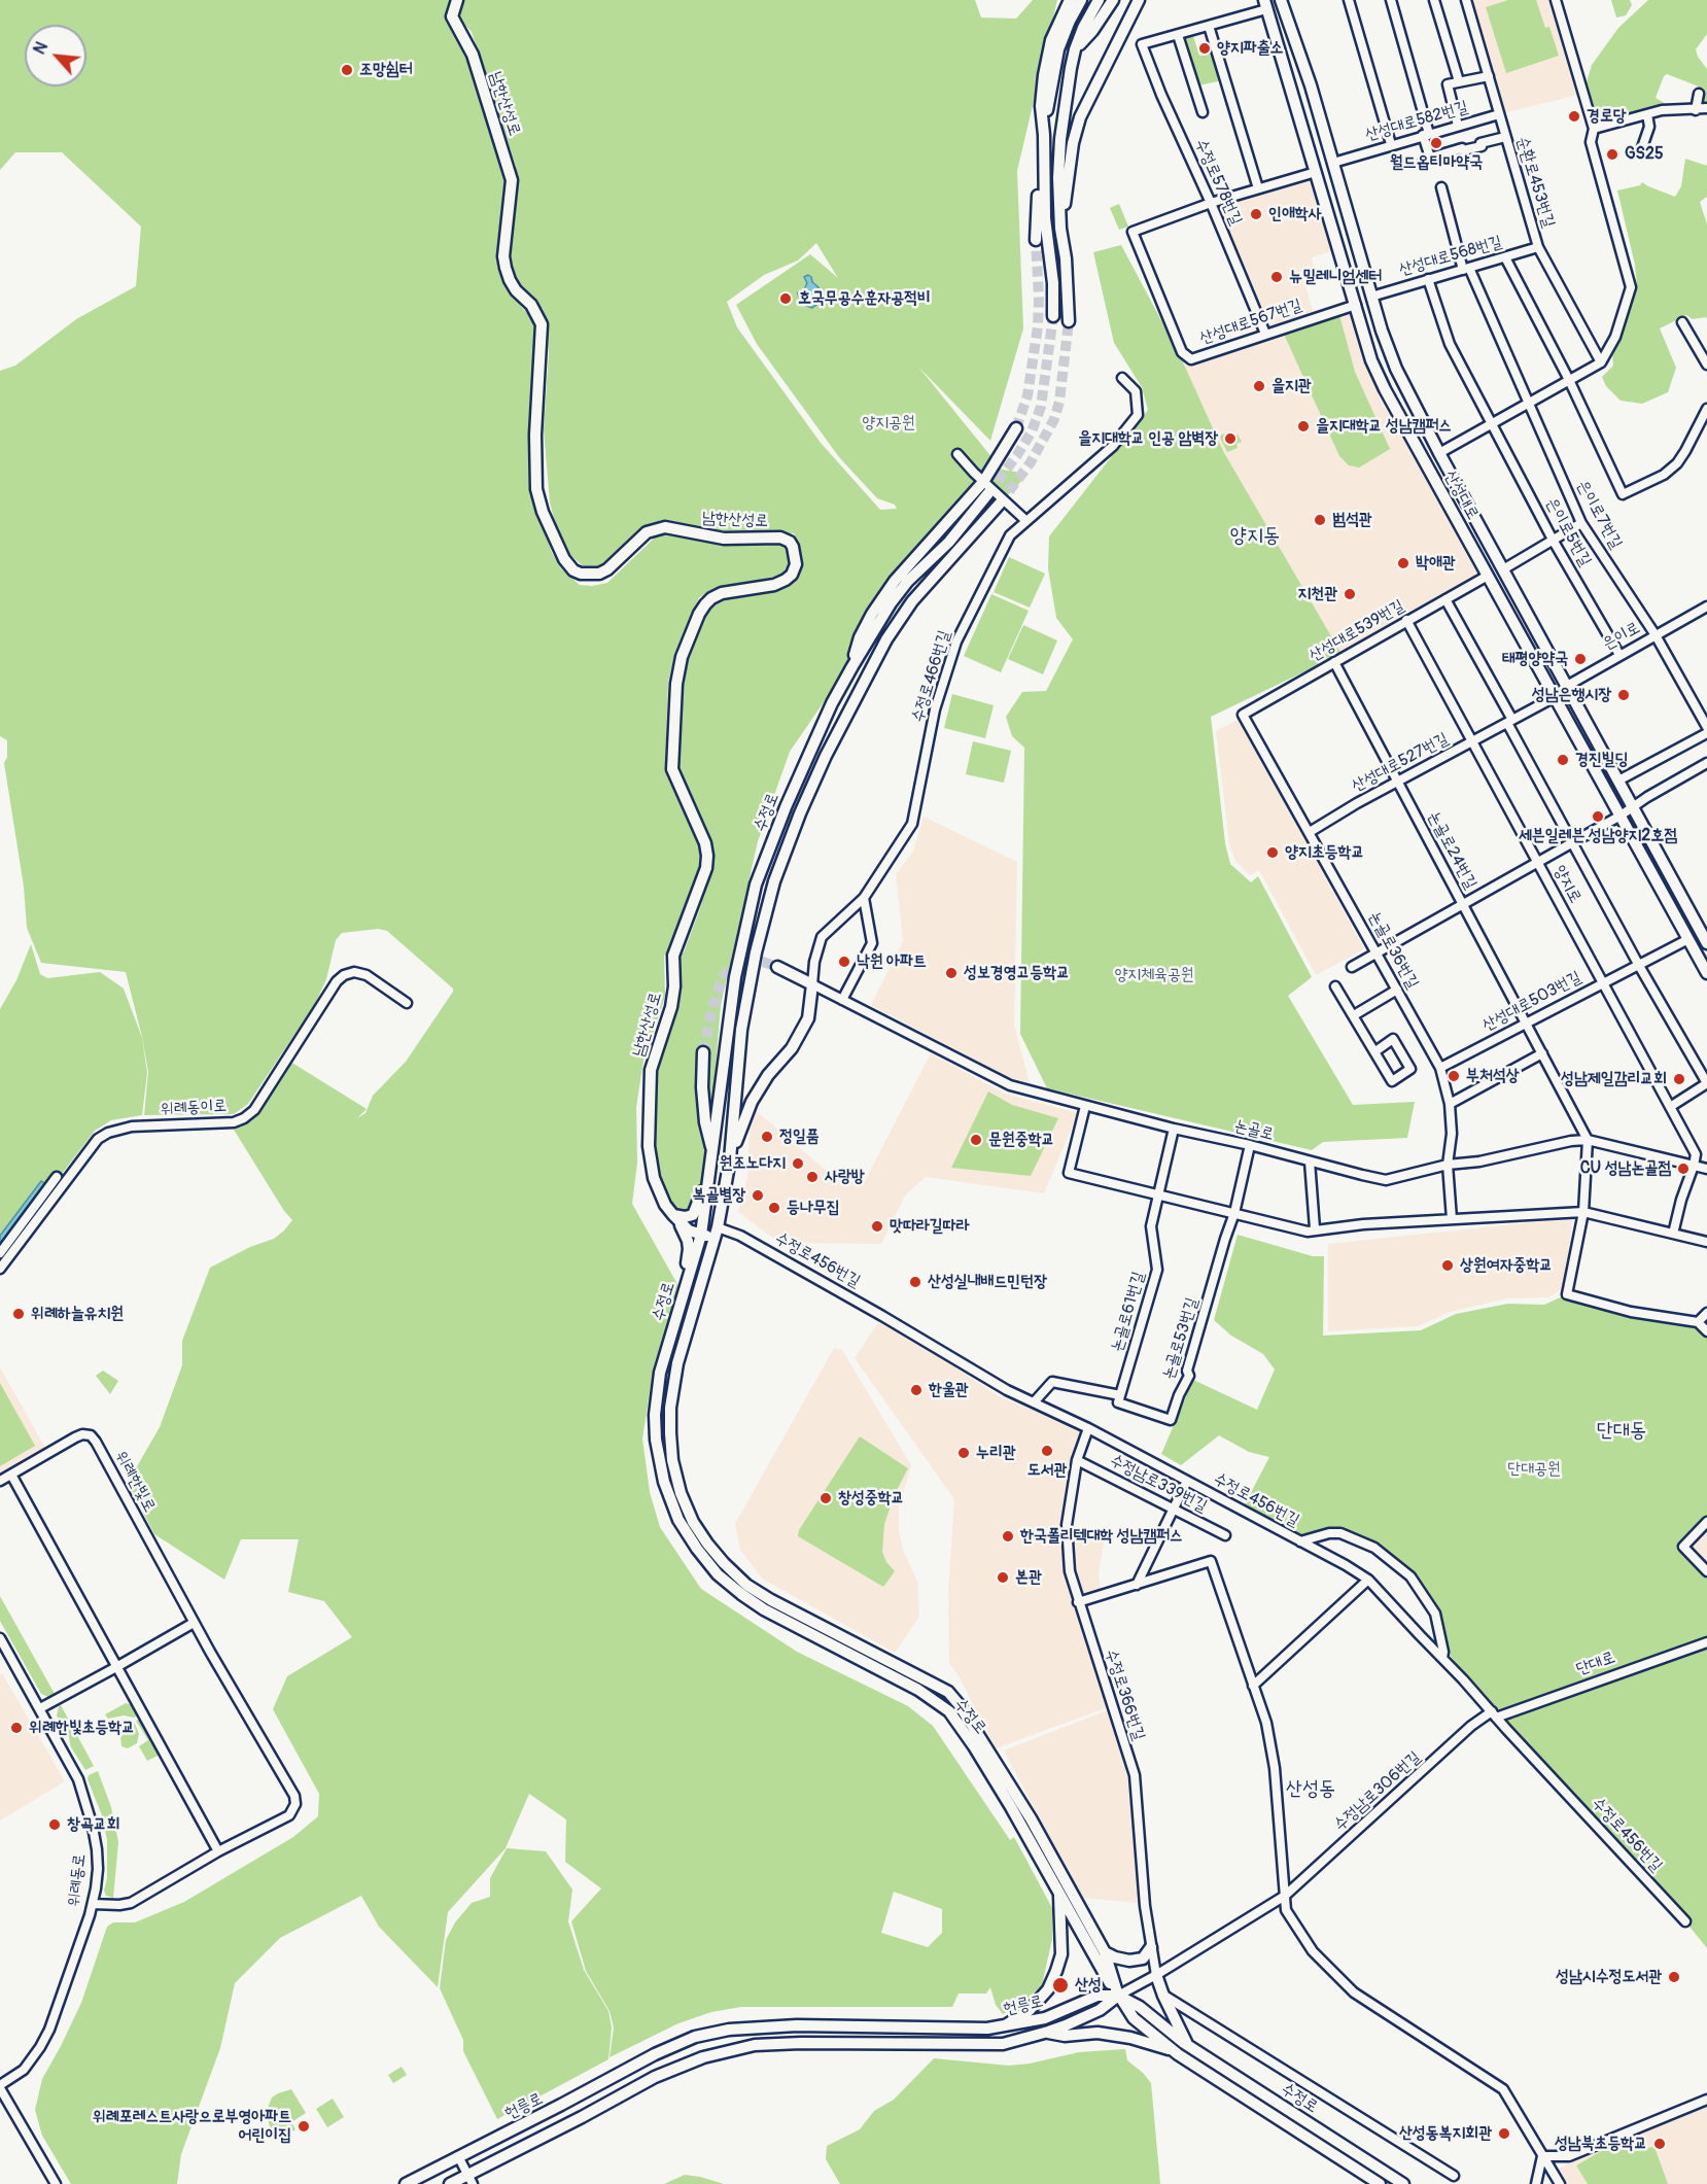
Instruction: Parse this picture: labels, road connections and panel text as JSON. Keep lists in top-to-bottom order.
{
  "streets": {
    "main road": [
      "남한산성로",
      "산성대로",
      "수정로",
      "헌릉로"
    ],
    "street": [
      "산성대로582번길",
      "수정로578번길",
      "순환로453번길",
      "산성대로568번길",
      "산성대로567번길",
      "은이로7번길",
      "은이로5번길",
      "산성대로539번길",
      "은이로",
      "수정로466번길",
      "산성대로527번길",
      "논골로24번길",
      "양지로",
      "논골로36번길",
      "산성대로503번길",
      "위례동이로",
      "논골로",
      "수정로456번길",
      "논골로61번길",
      "논골로53번길",
      "위례한빛로",
      "수정남로339번길",
      "단대로",
      "수정로366번길",
      "수정남로306번길",
      "위례동로"
    ]
  },
  "crossings": [
    ["남한산성로", "수정로"],
    ["산성대로582번길", "순환로453번길"],
    ["산성대로582번길", "산성대로"],
    ["수정로578번길", "산성대로567번길"],
    ["순환로453번길", "산성대로568번길"],
    ["산성대로568번길", "산성대로"],
    ["산성대로568번길", "은이로7번길"],
    ["산성대로568번길", "은이로5번길"],
    ["산성대로567번길", "산성대로"],
    ["산성대로", "산성대로539번길"],
    ["산성대로", "은이로"],
    ["산성대로", "산성대로527번길"],
    ["산성대로", "산성대로503번길"],
    ["은이로7번길", "은이로"],
    ["은이로5번길", "은이로"],
    ["산성대로539번길", "논골로24번길"],
    ["산성대로539번길", "양지로"],
    ["산성대로539번길", "논골로36번길"],
    ["은이로", "산성대로527번길"],
    ["수정로466번길", "논골로"],
    ["산성대로527번길", "논골로24번길"],
    ["산성대로527번길", "양지로"],
    ["산성대로527번길", "논골로36번길"],
    ["수정로", "수정로456번길"],
    ["수정로", "수정남로306번길"],
    ["수정로", "헌릉로"],
    ["논골로24번길", "산성대로503번길"],
    ["논골로24번길", "논골로"],
    ["양지로", "산성대로503번길"],
    ["양지로", "논골로"],
    ["논골로36번길", "산성대로503번길"],
    ["논골로36번길", "논골로"],
    ["논골로", "논골로61번길"],
    ["논골로", "논골로53번길"],
    ["수정로456번길", "단대로"],
    ["수정로456번길", "수정로366번길"],
    ["수정로456번길", "수정남로306번길"],
    ["논골로61번길", "논골로53번길"],
    ["위례한빛로", "위례동로"],
    ["수정남로339번길", "수정로366번길"],
    ["단대로", "수정남로306번길"],
    ["수정로366번길", "수정남로306번길"],
    ["수정남로306번길", "헌릉로"]
  ],
  "districts": ["양지동", "단대동", "산성동"],
  "parks": ["양지공원", "양지체육공원", "단대공원"],
  "places": [
    "양지파출소",
    "조망쉼터",
    "경로당",
    "월드옵티마약국",
    "GS25",
    "인애학사",
    "뉴밀레니엄센터",
    "호국무공수훈자공적비",
    "을지관",
    "을지대학교 성남캠퍼스",
    "을지대학교 인공 암벽장",
    "범석관",
    "박애관",
    "지천관",
    "태평양약국",
    "성남은행시장",
    "경진빌딩",
    "세븐일레븐 성남양지2호점",
    "양지초등학교",
    "낙원 아파트",
    "성보경영고등학교",
    "부처석상",
    "성남제일감리교회",
    "정일품",
    "문원중학교",
    "원조노다지",
    "CU 성남논골점",
    "사랑방",
    "복골별장",
    "등나무집",
    "맛따라길따라",
    "상원여자중학교",
    "산성실내배드민턴장",
    "위례하늘유치원",
    "한울관",
    "도서관",
    "누리관",
    "창성중학교",
    "한국폴리텍대학 성남캠퍼스",
    "본관",
    "위례한빛초등학교",
    "창곡교회",
    "성남시수정도서관",
    "산성",
    "위례포레스트사랑으로부영아파트 어린이집",
    "산성동복지회관",
    "성남북초등학교"
  ],
  "north": "top left"
}
